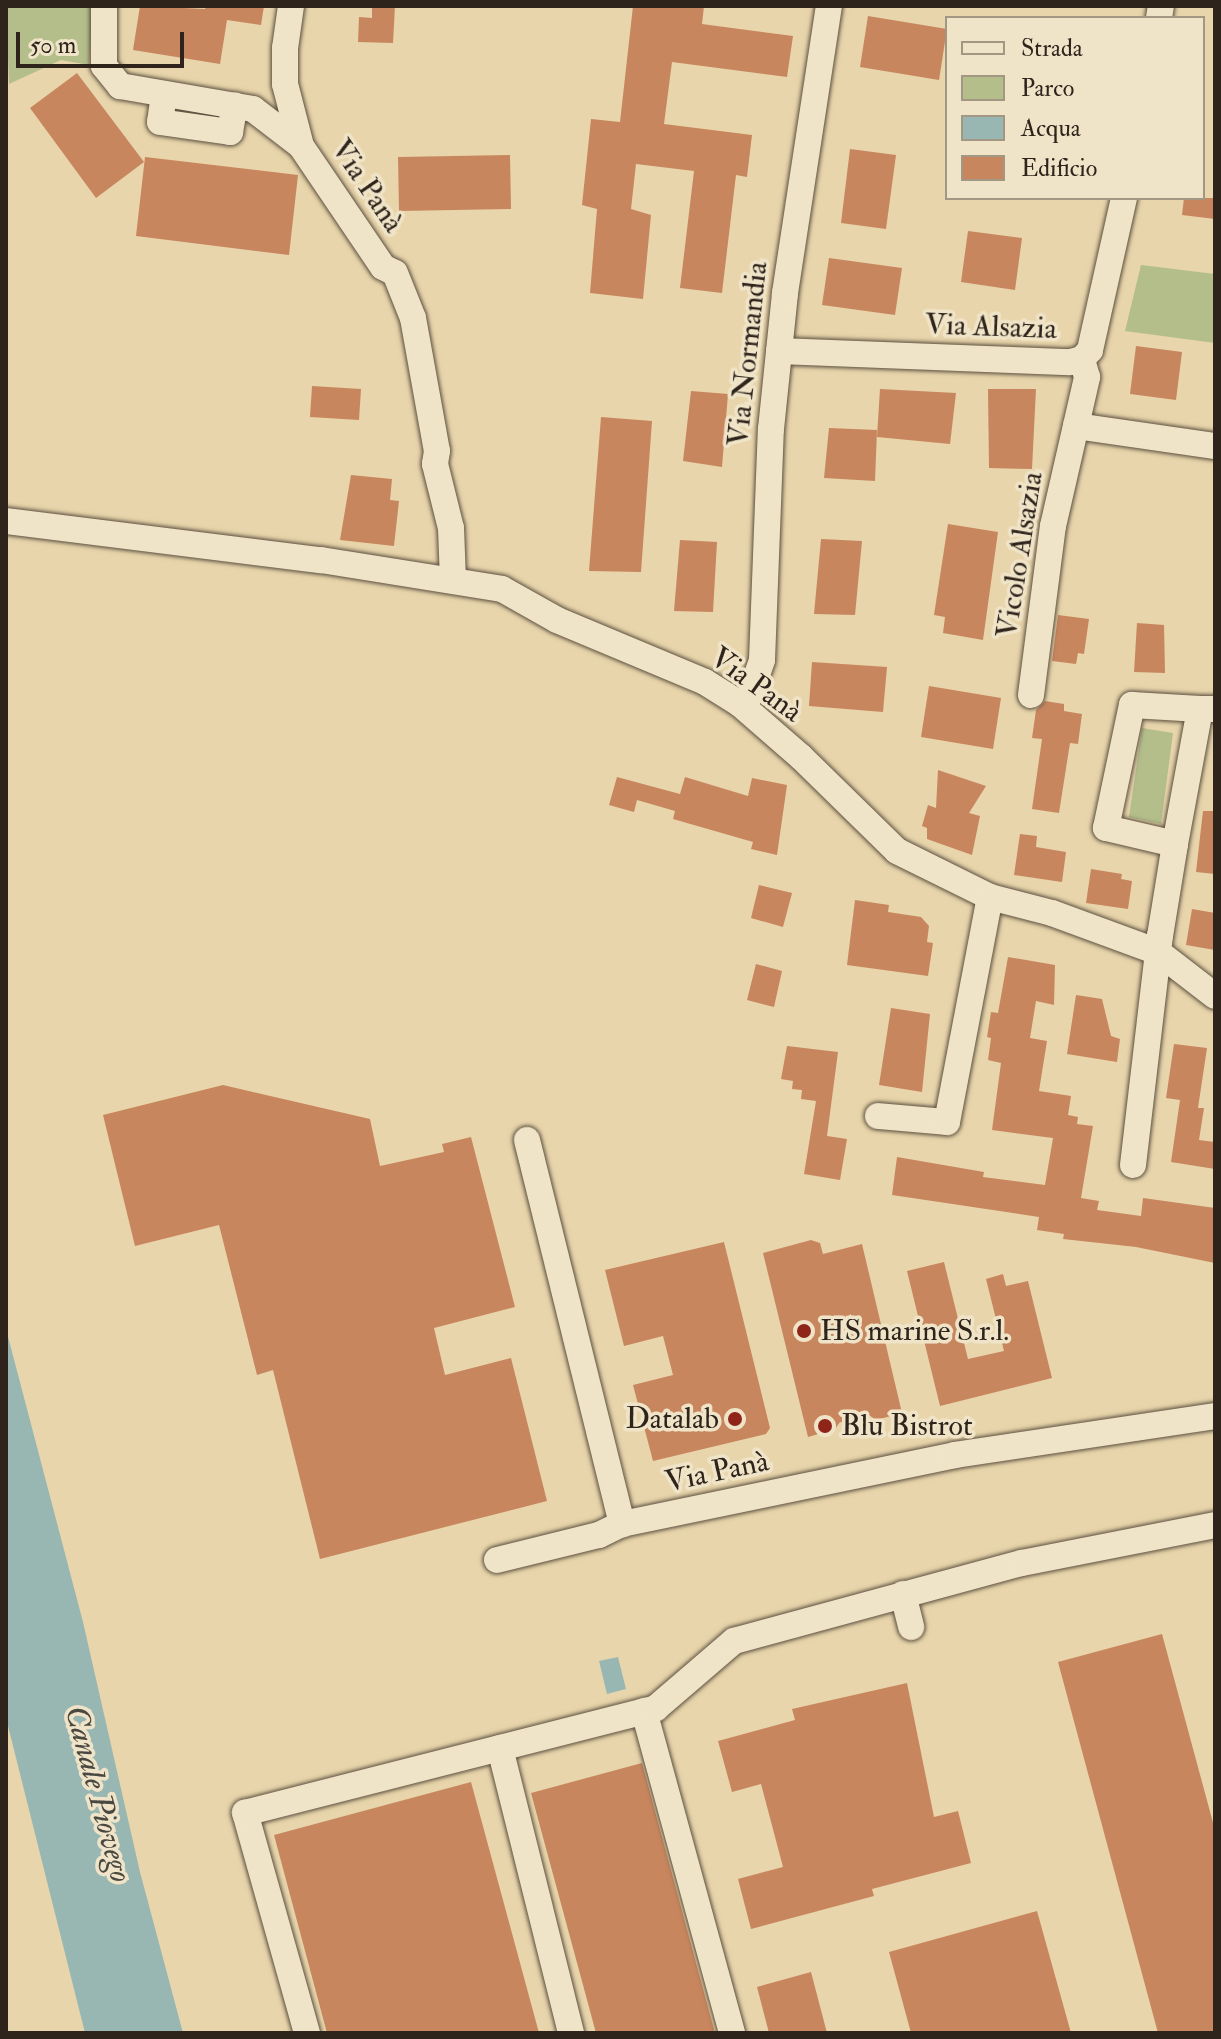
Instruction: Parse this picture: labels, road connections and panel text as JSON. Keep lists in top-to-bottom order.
{
  "streets": {
    "street": [
      "Via Panà",
      "Via Alsazia",
      "Via Normandia",
      "Vicolo Alsazia"
    ]
  },
  "crossings": [
    ["Via Panà", "Via Normandia"],
    ["Via Alsazia", "Via Normandia"],
    ["Via Alsazia", "Vicolo Alsazia"]
  ],
  "water": ["Canale Piovego"],
  "places": ["HS marine S.r.l.", "Datalab", "Blu Bistrot"],
  "legend": [
    "Strada",
    "Parco",
    "Acqua",
    "Edificio"
  ],
  "scale_bar": "50 m"
}
